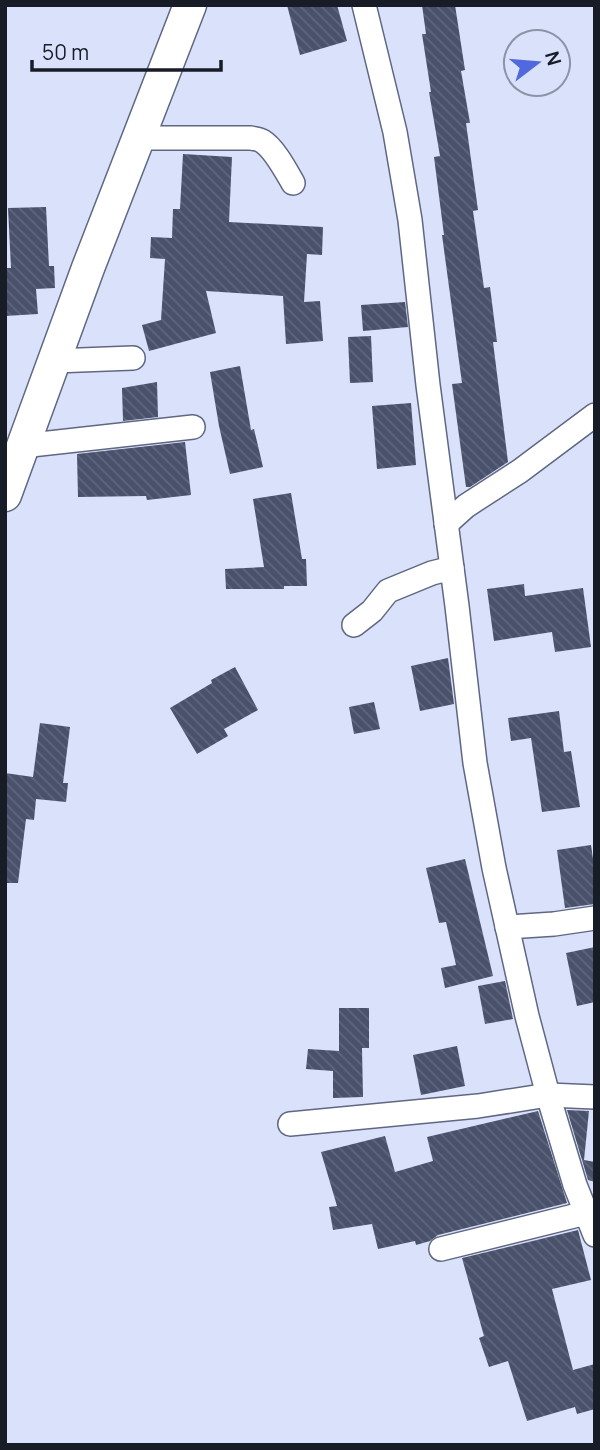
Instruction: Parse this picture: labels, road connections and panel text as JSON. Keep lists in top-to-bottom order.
{
  "scale_bar": "50 m",
  "north": "right"
}
